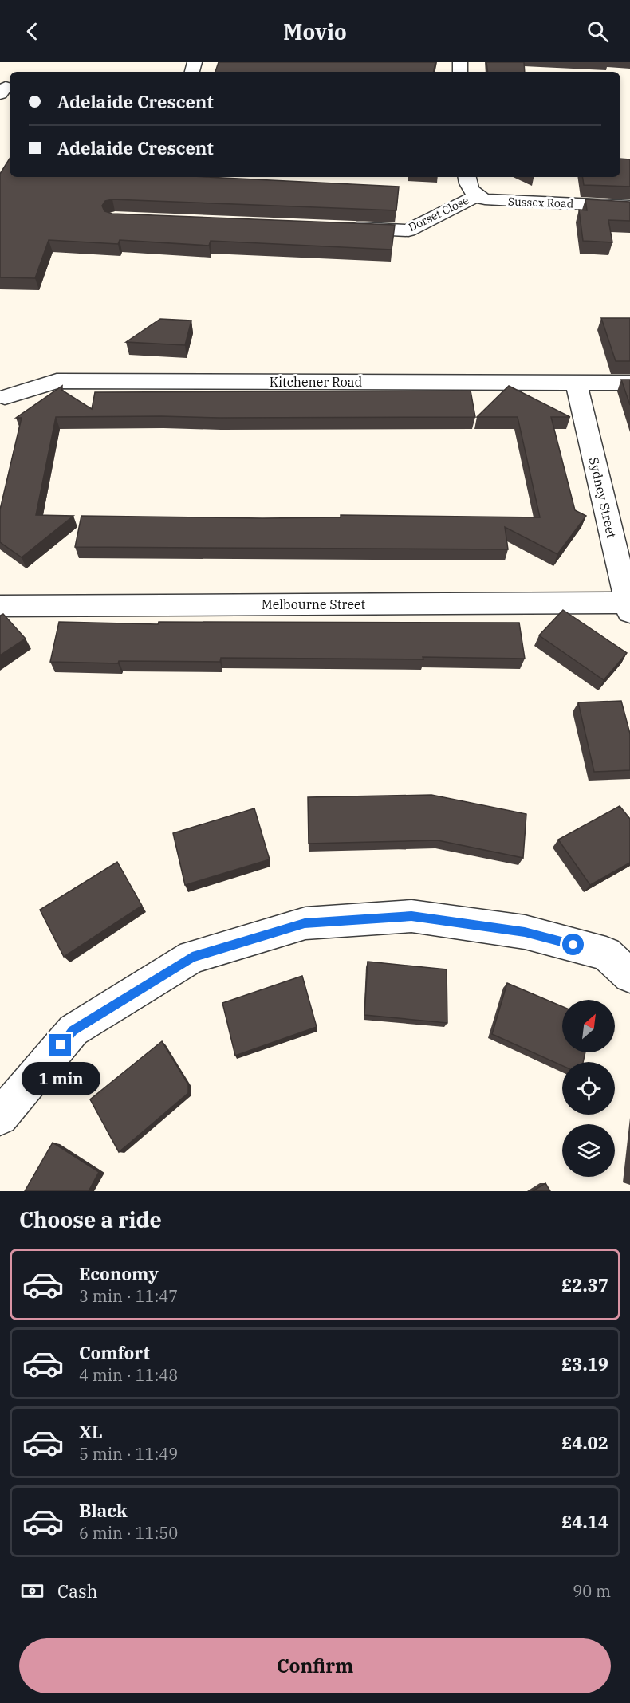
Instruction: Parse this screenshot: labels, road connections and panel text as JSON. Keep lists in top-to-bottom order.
{
  "streets": {
    "street": [
      "Sussex Road",
      "Dorset Close",
      "Kitchener Road",
      "Sydney Street",
      "Melbourne Street"
    ]
  },
  "crossings": [
    ["Sussex Road", "Dorset Close"],
    ["Kitchener Road", "Sydney Street"],
    ["Sydney Street", "Melbourne Street"]
  ],
  "north": "top right",
  "page": {
    "header": "Movio",
    "banner": ["Adelaide Crescent", "Adelaide Crescent"],
    "bubble": "1 min",
    "heading": "Choose a ride",
    "list": [
      {
        "name": "Economy",
        "note": "3 min · 11:47",
        "value": "£2.37"
      },
      {
        "name": "Comfort",
        "note": "4 min · 11:48",
        "value": "£3.19"
      },
      {
        "name": "XL",
        "note": "5 min · 11:49",
        "value": "£4.02"
      },
      {
        "name": "Black",
        "note": "6 min · 11:50",
        "value": "£4.14"
      }
    ],
    "pay": ["Cash", "90 m"],
    "buttons": "Confirm"
  }
}
